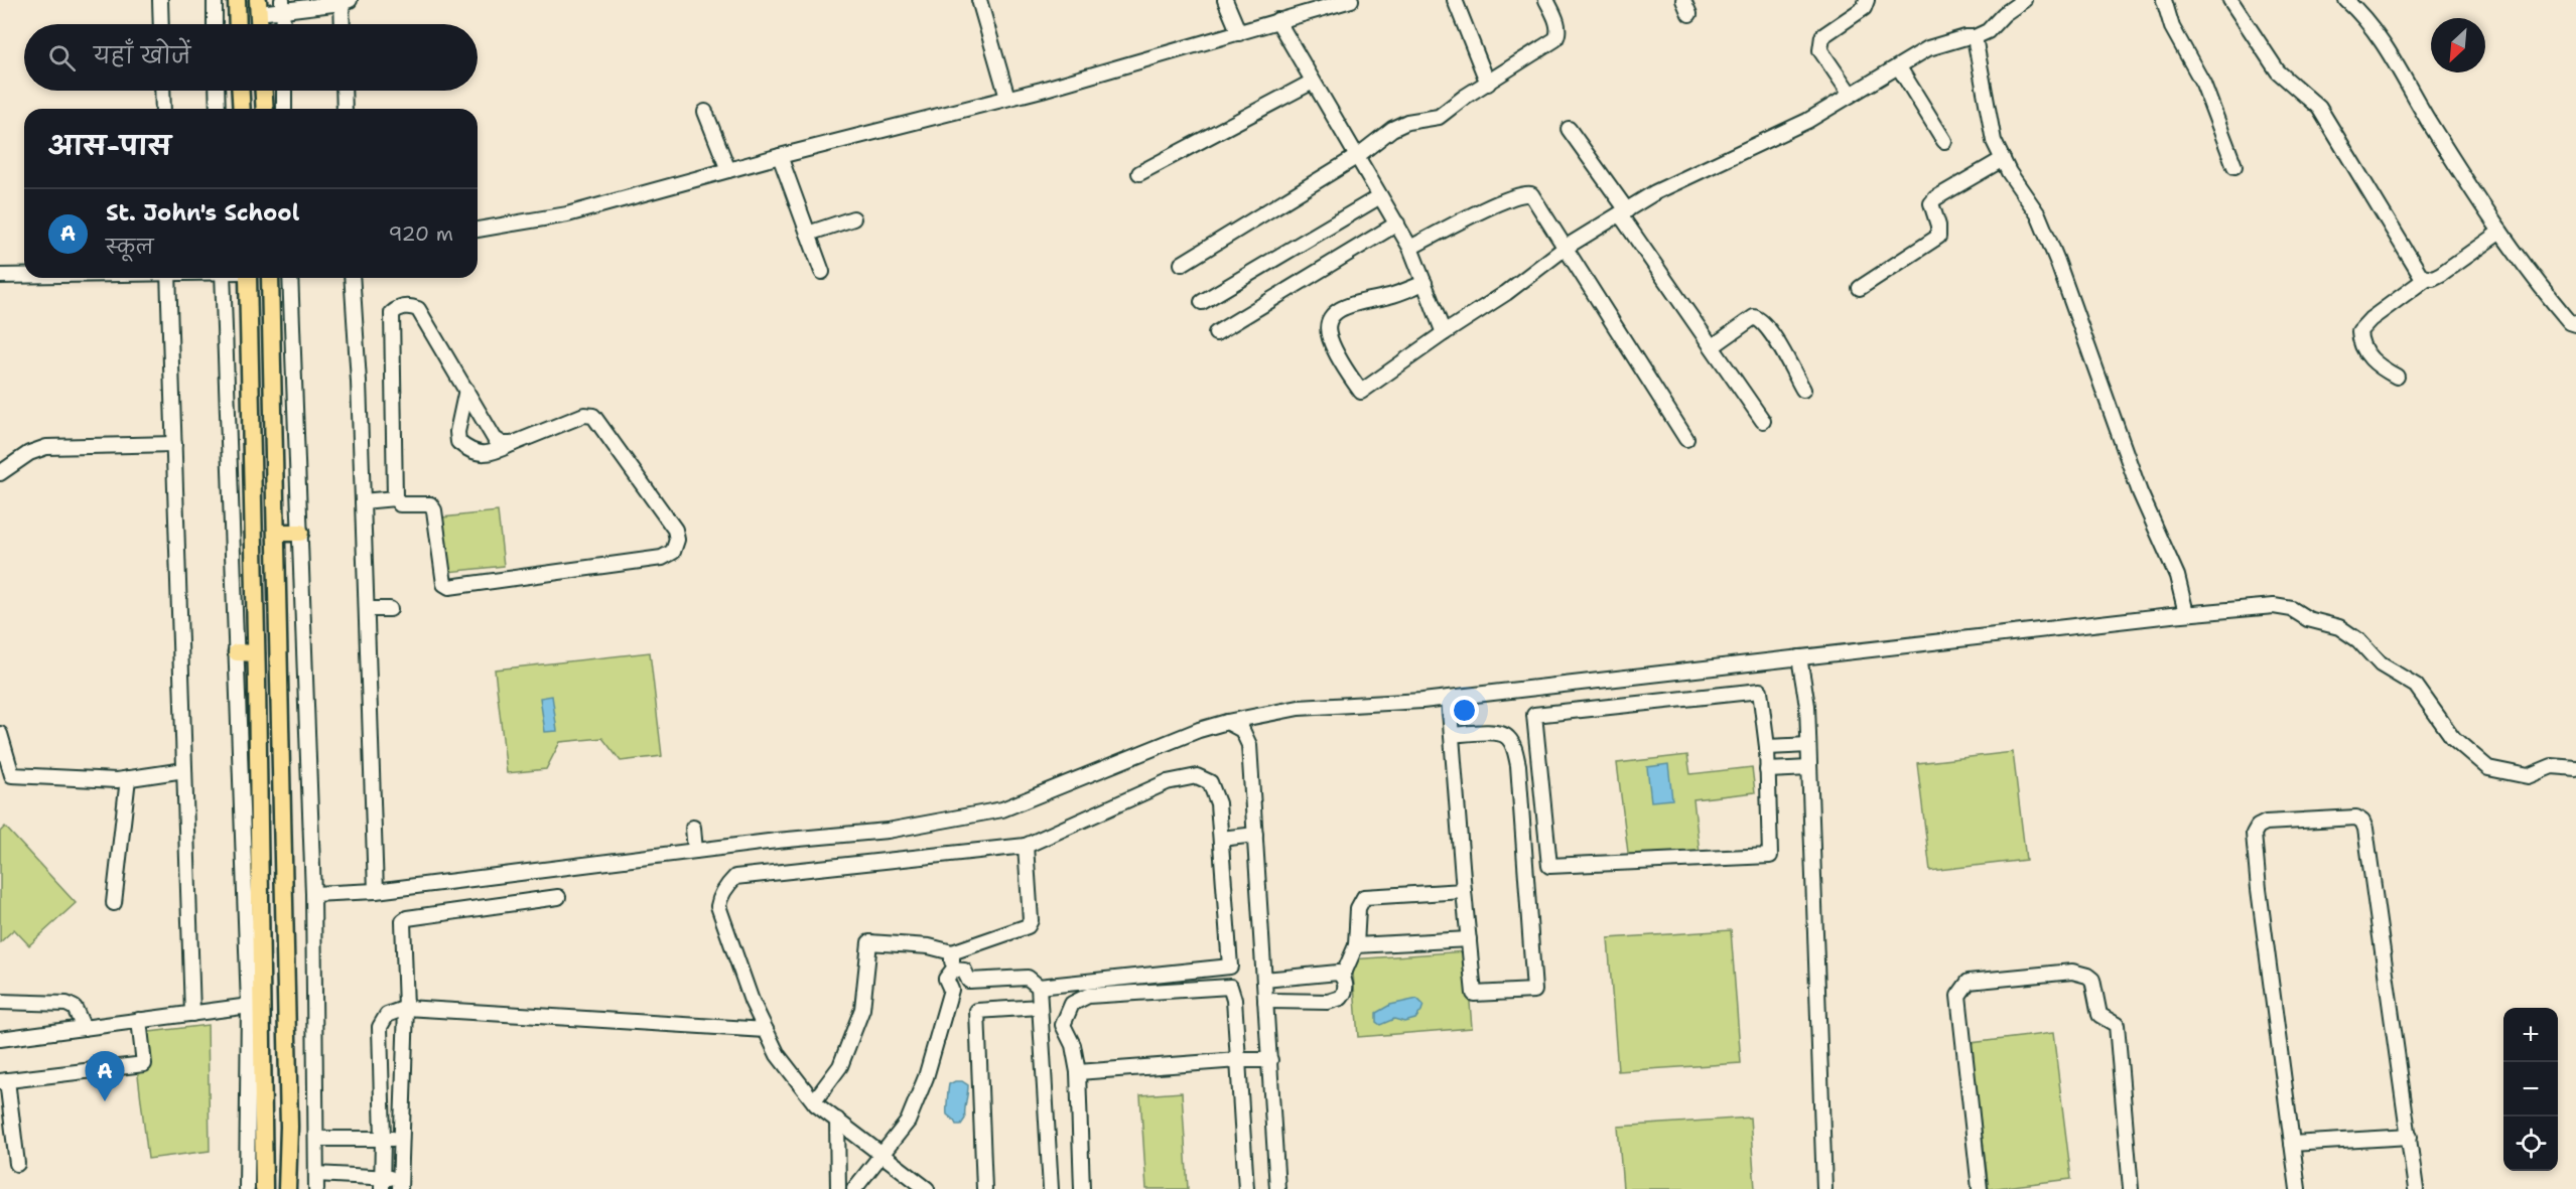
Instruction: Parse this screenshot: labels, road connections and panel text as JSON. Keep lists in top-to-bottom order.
{
  "north": "bottom left",
  "page": {
    "search": "यहाँ खोजें",
    "heading": "आस-पास",
    "list": [
      {
        "mark": "A",
        "name": "St. John's School",
        "note": "स्कूल",
        "value": "920 m"
      }
    ],
    "map_buttons": ["+", "−"],
    "pins": "A"
  }
}
